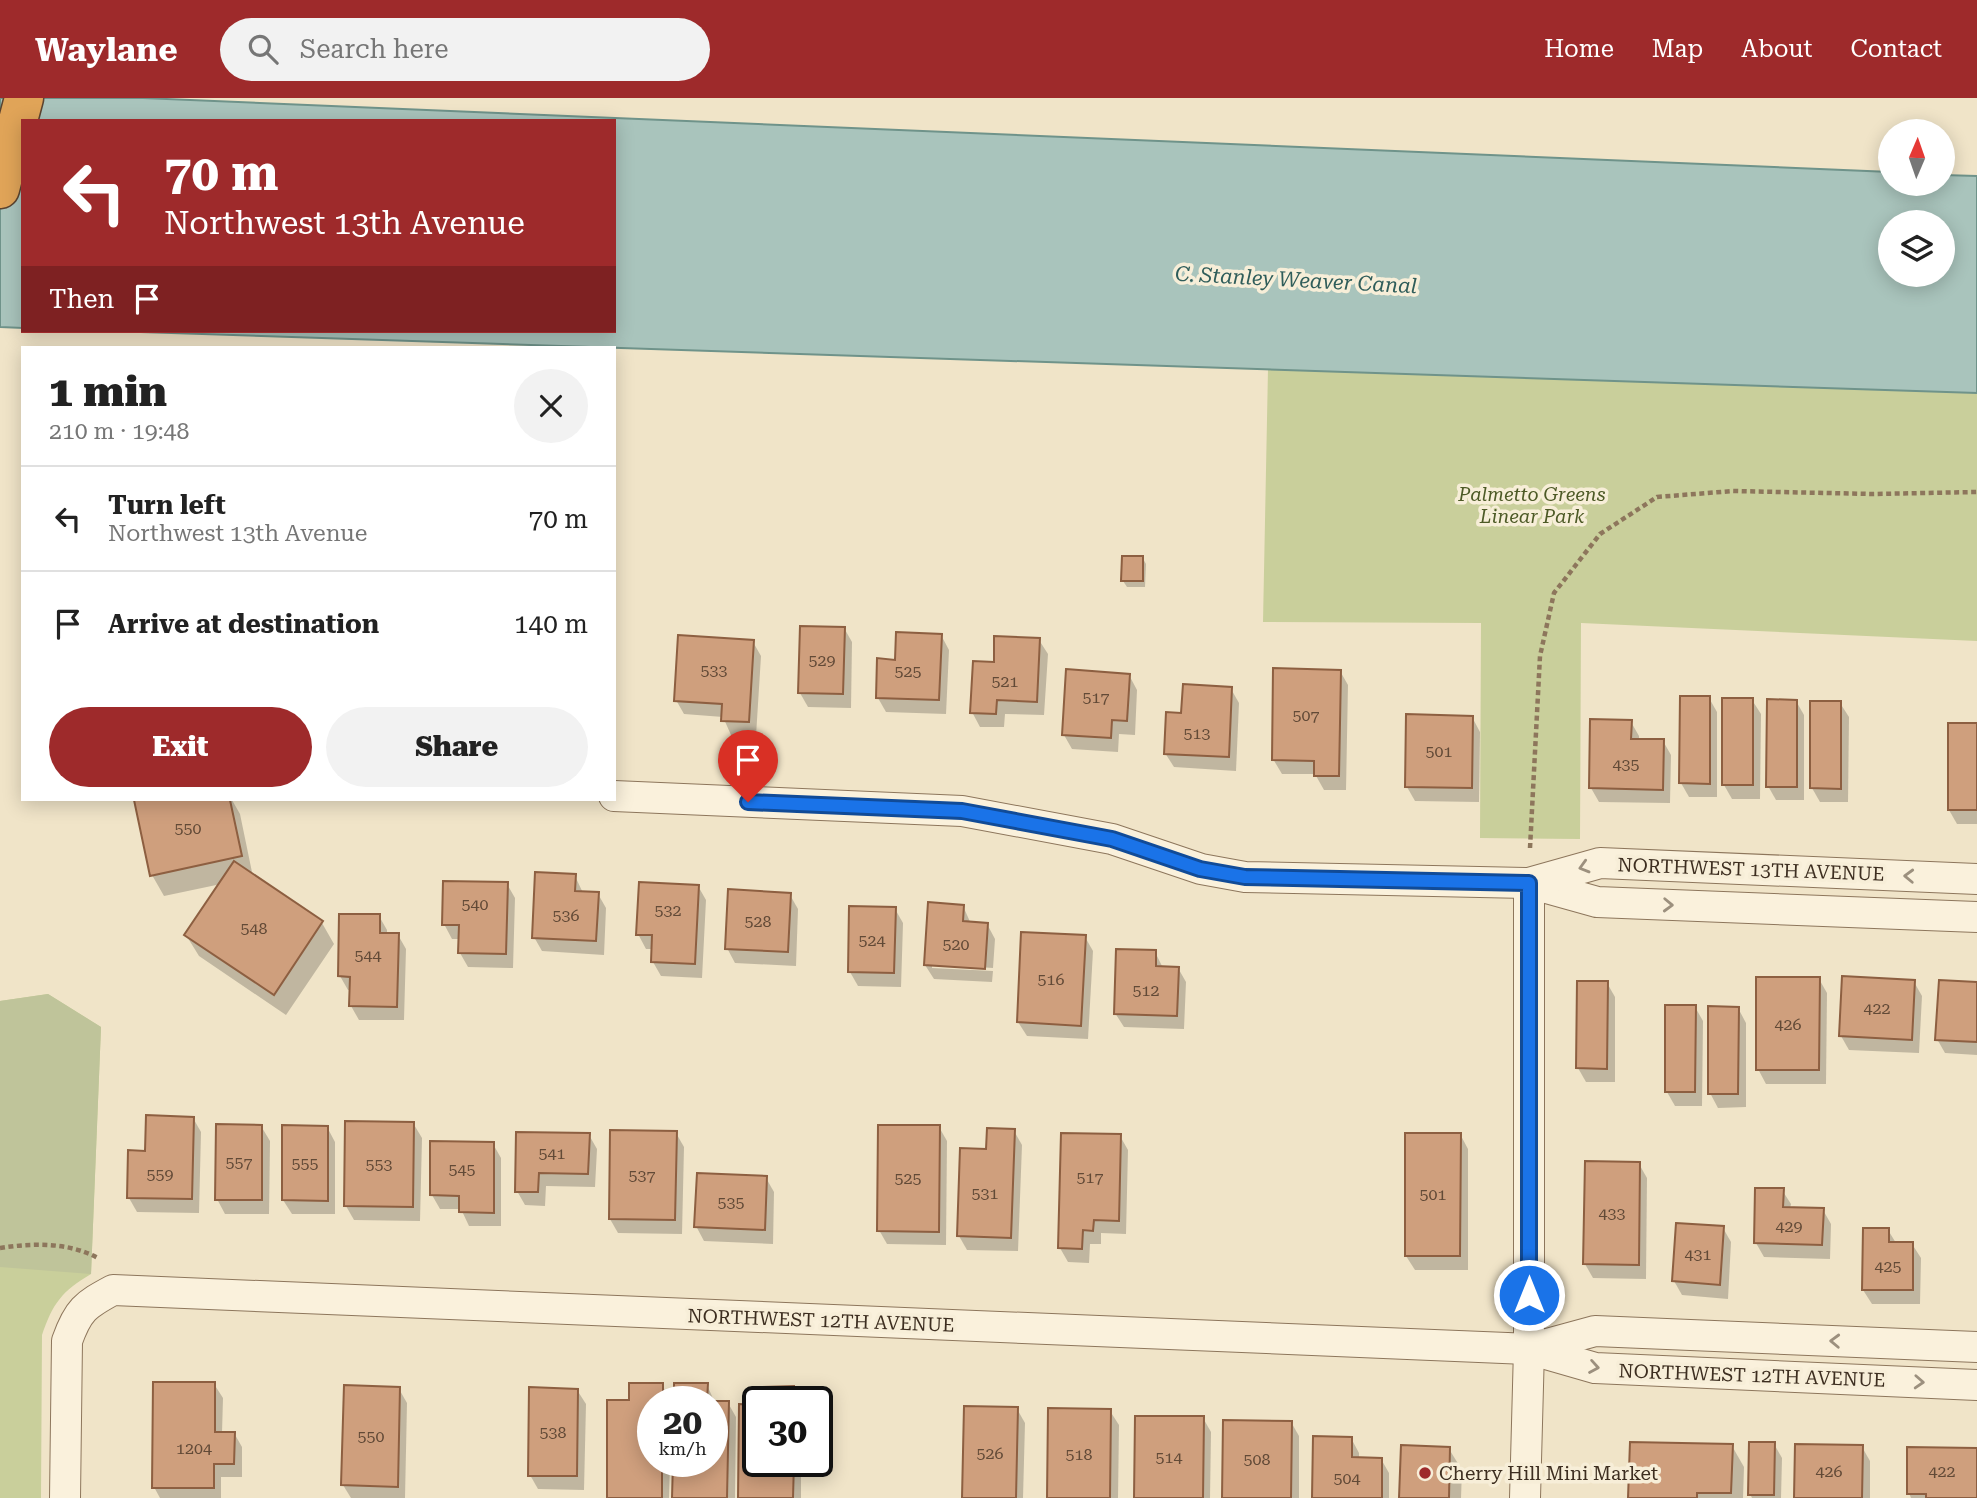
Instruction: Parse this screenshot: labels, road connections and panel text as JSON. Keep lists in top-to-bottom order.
{
  "streets": {
    "street": ["NORTHWEST 13TH AVENUE", "NORTHWEST 12TH AVENUE"]
  },
  "water": ["C. Stanley Weaver Canal"],
  "parks": ["Palmetto Greens Linear Park"],
  "places": ["Cherry Hill Mini Market"],
  "house_numbers": [
    "529",
    "533",
    "525",
    "521",
    "517",
    "507",
    "513",
    "501",
    "435",
    "550",
    "540",
    "532",
    "536",
    "528",
    "548",
    "524",
    "520",
    "544",
    "516",
    "512",
    "422",
    "426",
    "541",
    "557",
    "555",
    "553",
    "545",
    "559",
    "537",
    "517",
    "525",
    "531",
    "501",
    "535",
    "433",
    "429",
    "431",
    "425",
    "538",
    "550",
    "1204",
    "526",
    "518",
    "514",
    "508",
    "426",
    "422",
    "504"
  ],
  "north": "top",
  "page": {
    "header": "Waylane",
    "search": "Search here",
    "nav": [
      "Home",
      "Map",
      "About",
      "Contact"
    ],
    "turn": ["70 m", "Northwest 13th Avenue"],
    "then": "Then",
    "heading": ["1 min", "210 m · 19:48"],
    "list": [
      {
        "name": "Turn left",
        "note": "Northwest 13th Avenue",
        "value": "70 m"
      },
      {
        "name": "Arrive at destination",
        "value": "140 m"
      }
    ],
    "buttons": ["Exit", "Share"],
    "speed": "20 km/h",
    "limit": "30"
  }
}
